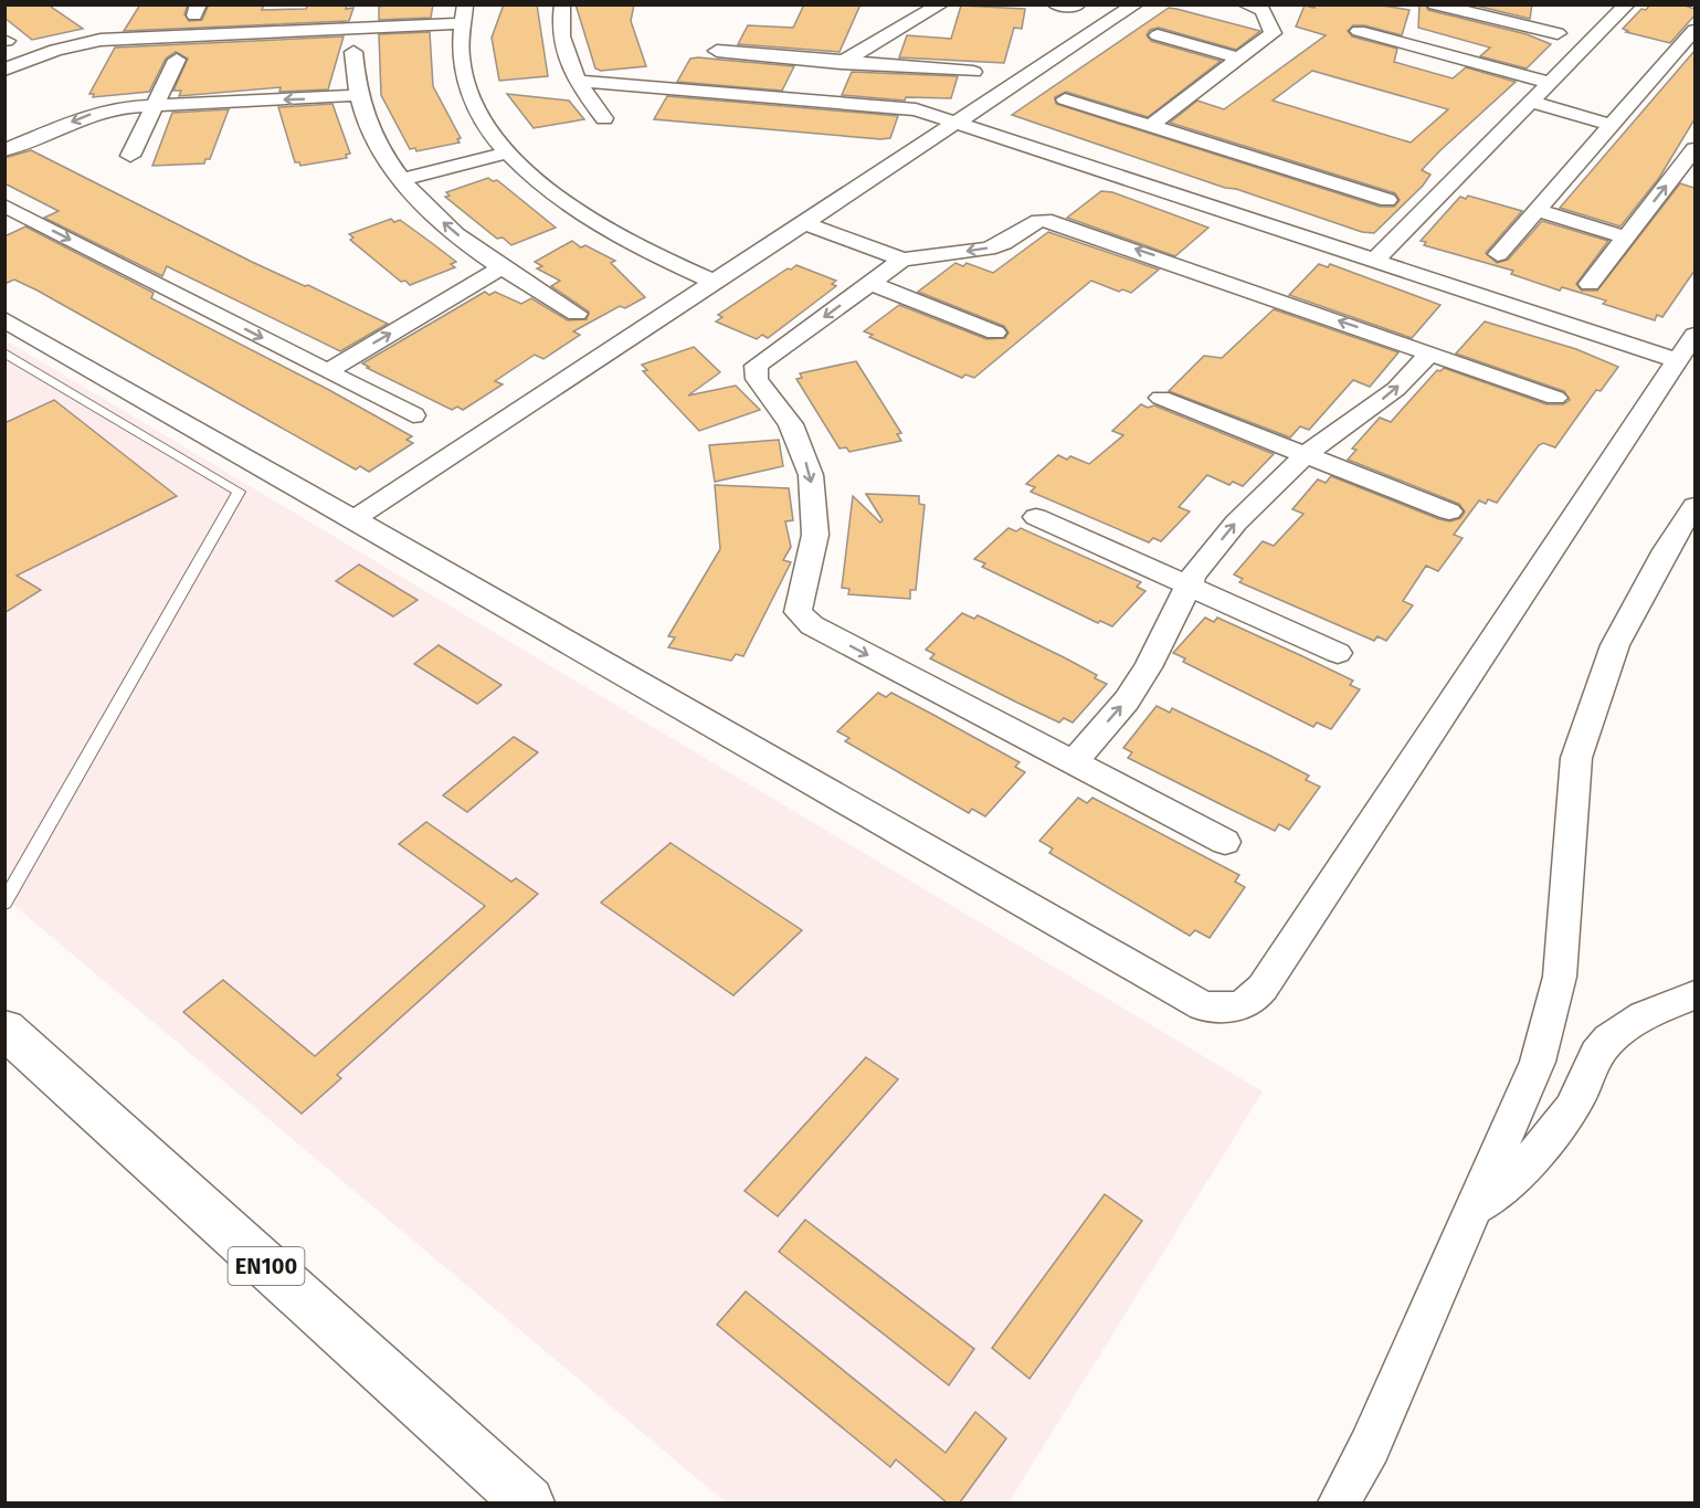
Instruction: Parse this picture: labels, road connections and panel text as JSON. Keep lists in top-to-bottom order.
{
  "streets": {
    "highway": ["EN100"]
  }
}
